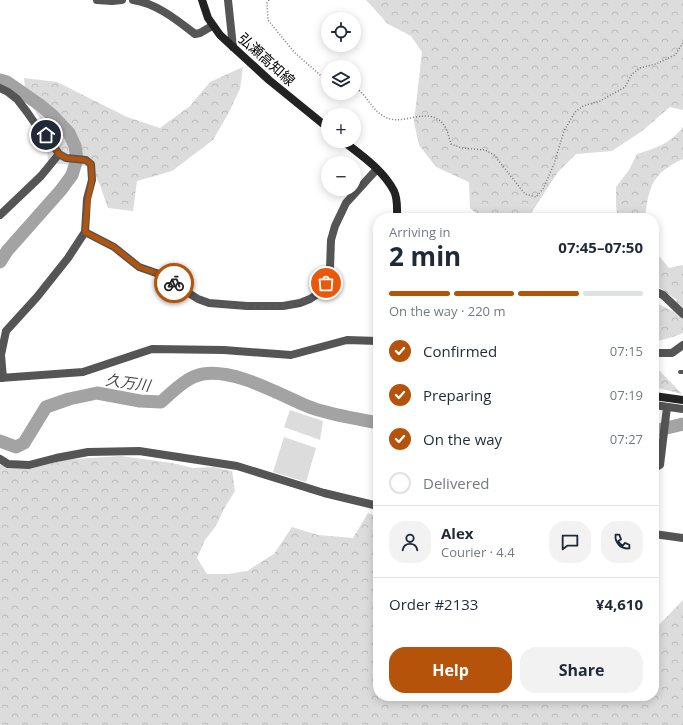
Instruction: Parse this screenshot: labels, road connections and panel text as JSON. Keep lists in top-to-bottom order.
{
  "streets": {
    "main road": ["弘瀬高知線"]
  },
  "water": ["久万川"],
  "page": {
    "map_buttons": ["+", "−"],
    "heading": ["2 min", "Arriving in", "07:45–07:50"],
    "panel": [
      "Alex",
      "Courier · 4.4",
      "Order #2133",
      "¥4,610"
    ],
    "bar": "On the way · 220 m",
    "list": [
      ["Confirmed", "07:15"],
      ["Preparing", "07:19"],
      ["On the way", "07:27"],
      "Delivered"
    ],
    "buttons": ["Help", "Share"]
  }
}
